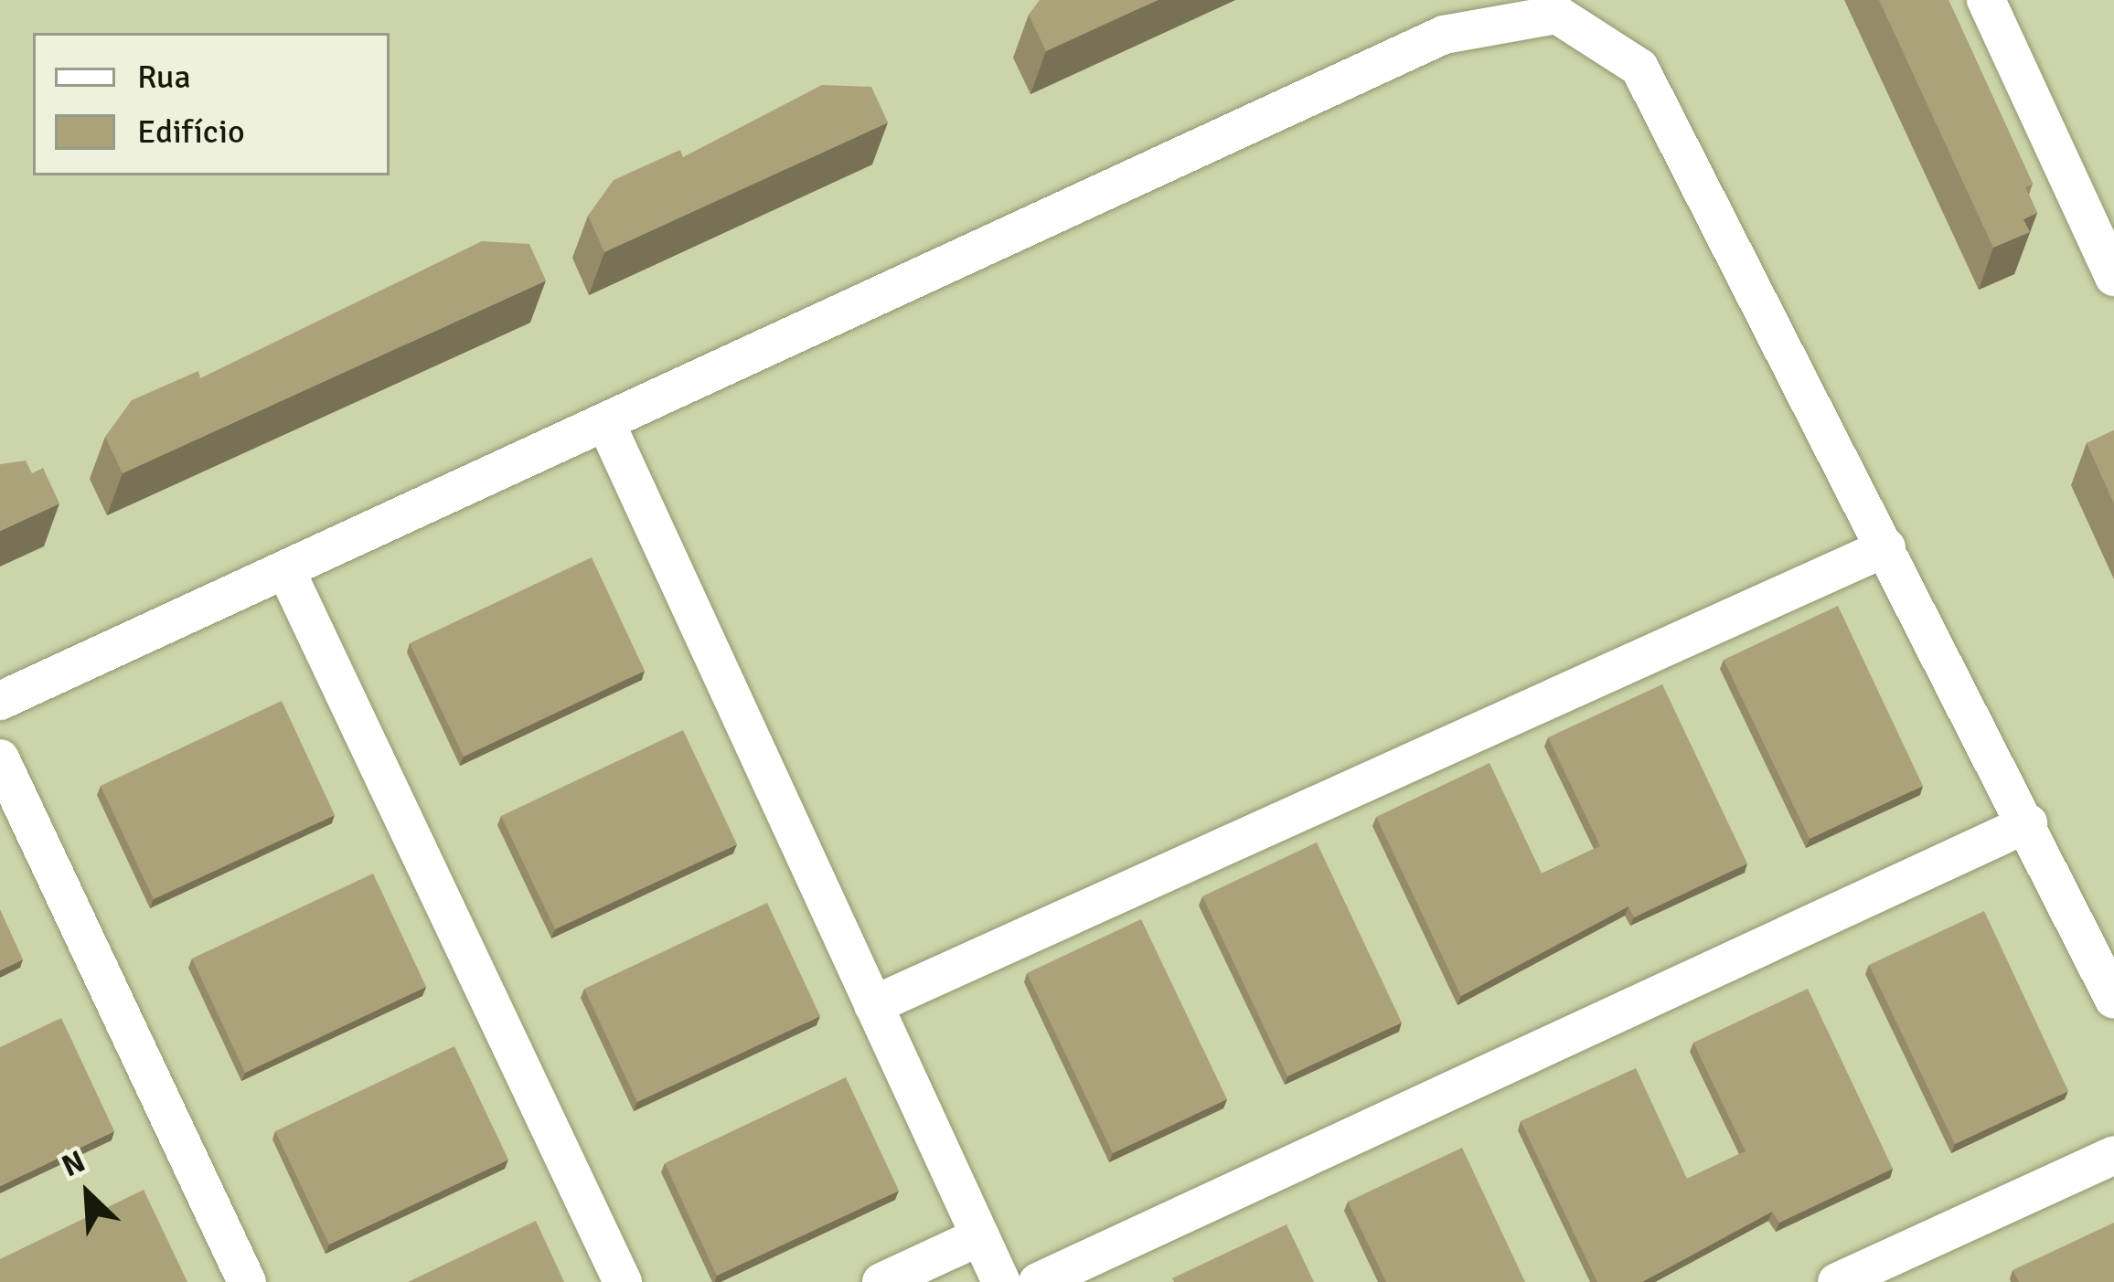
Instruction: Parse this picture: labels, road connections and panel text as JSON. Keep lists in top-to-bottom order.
{
  "legend": ["Rua", "Edifício"],
  "north": "top left"
}
